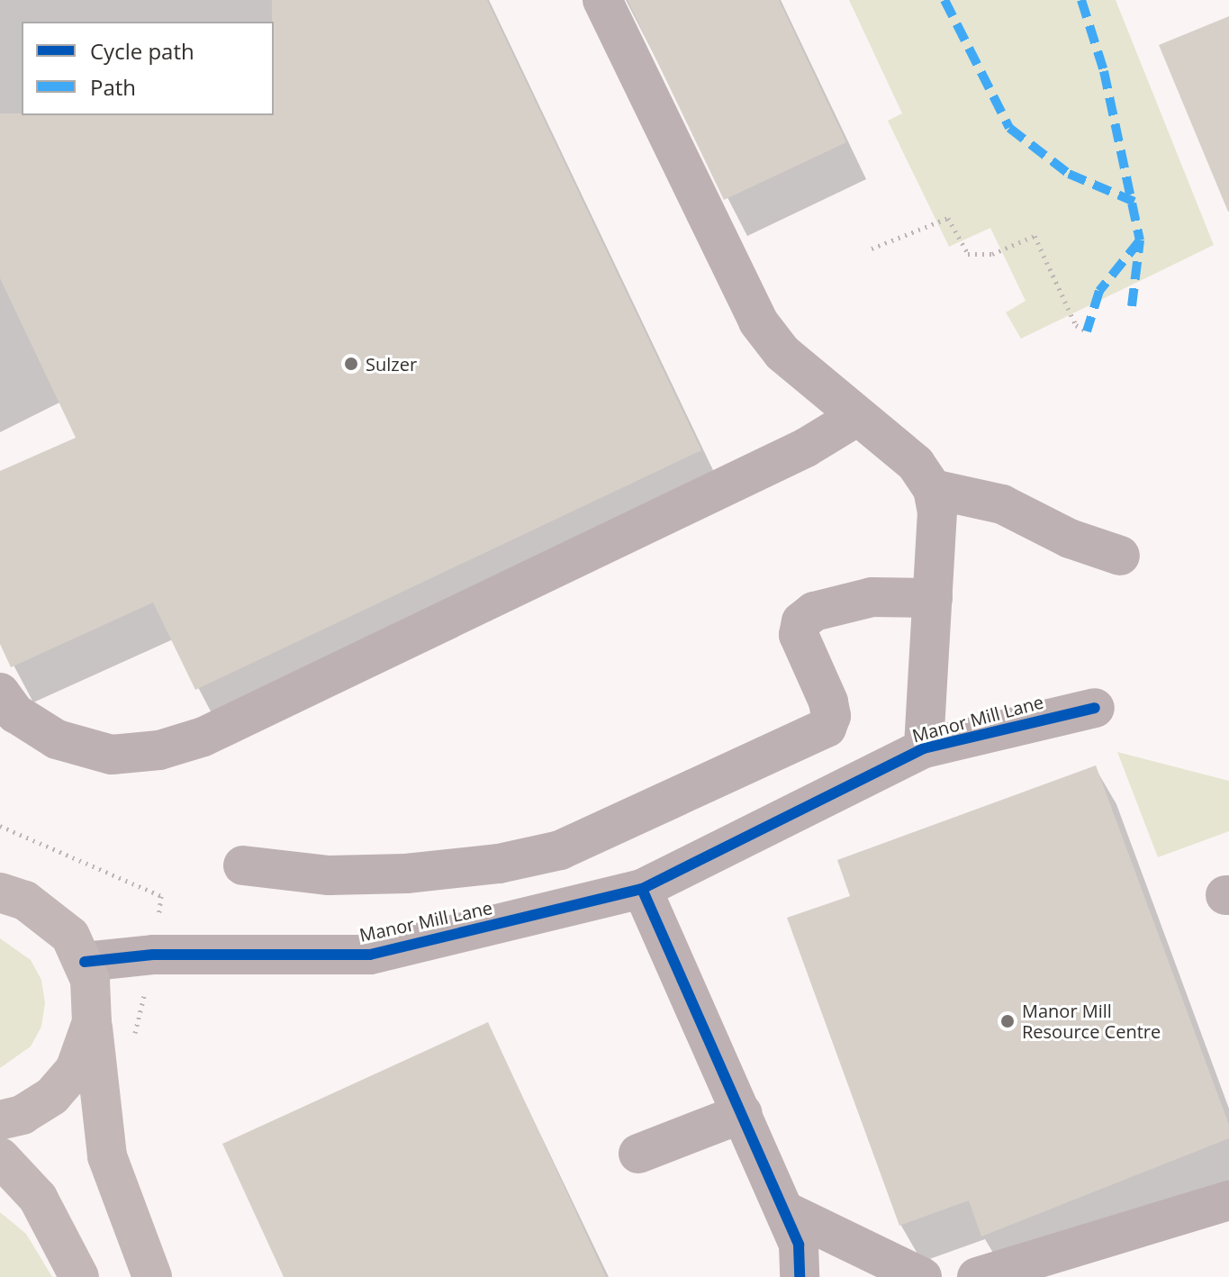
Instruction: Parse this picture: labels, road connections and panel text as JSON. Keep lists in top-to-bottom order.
{
  "streets": {
    "street": ["Manor Mill Lane"]
  },
  "places": ["Sulzer", "Manor Mill Resource Centre"],
  "legend": ["Cycle path", "Path"]
}
